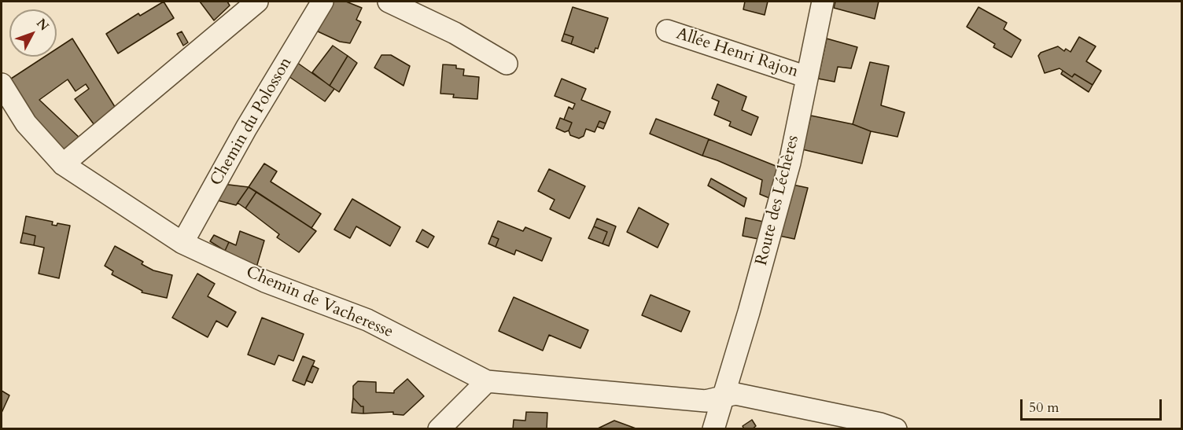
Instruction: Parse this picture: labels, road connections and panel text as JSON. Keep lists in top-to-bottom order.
{
  "streets": {
    "street": [
      "Allée Henri Rajon",
      "Chemin du Polosson",
      "Route des Léchères",
      "Chemin de Vacheresse"
    ]
  },
  "crossings": [
    ["Allée Henri Rajon", "Route des Léchères"],
    ["Chemin du Polosson", "Chemin de Vacheresse"],
    ["Route des Léchères", "Chemin de Vacheresse"]
  ],
  "scale_bar": "50 m",
  "north": "top right"
}
